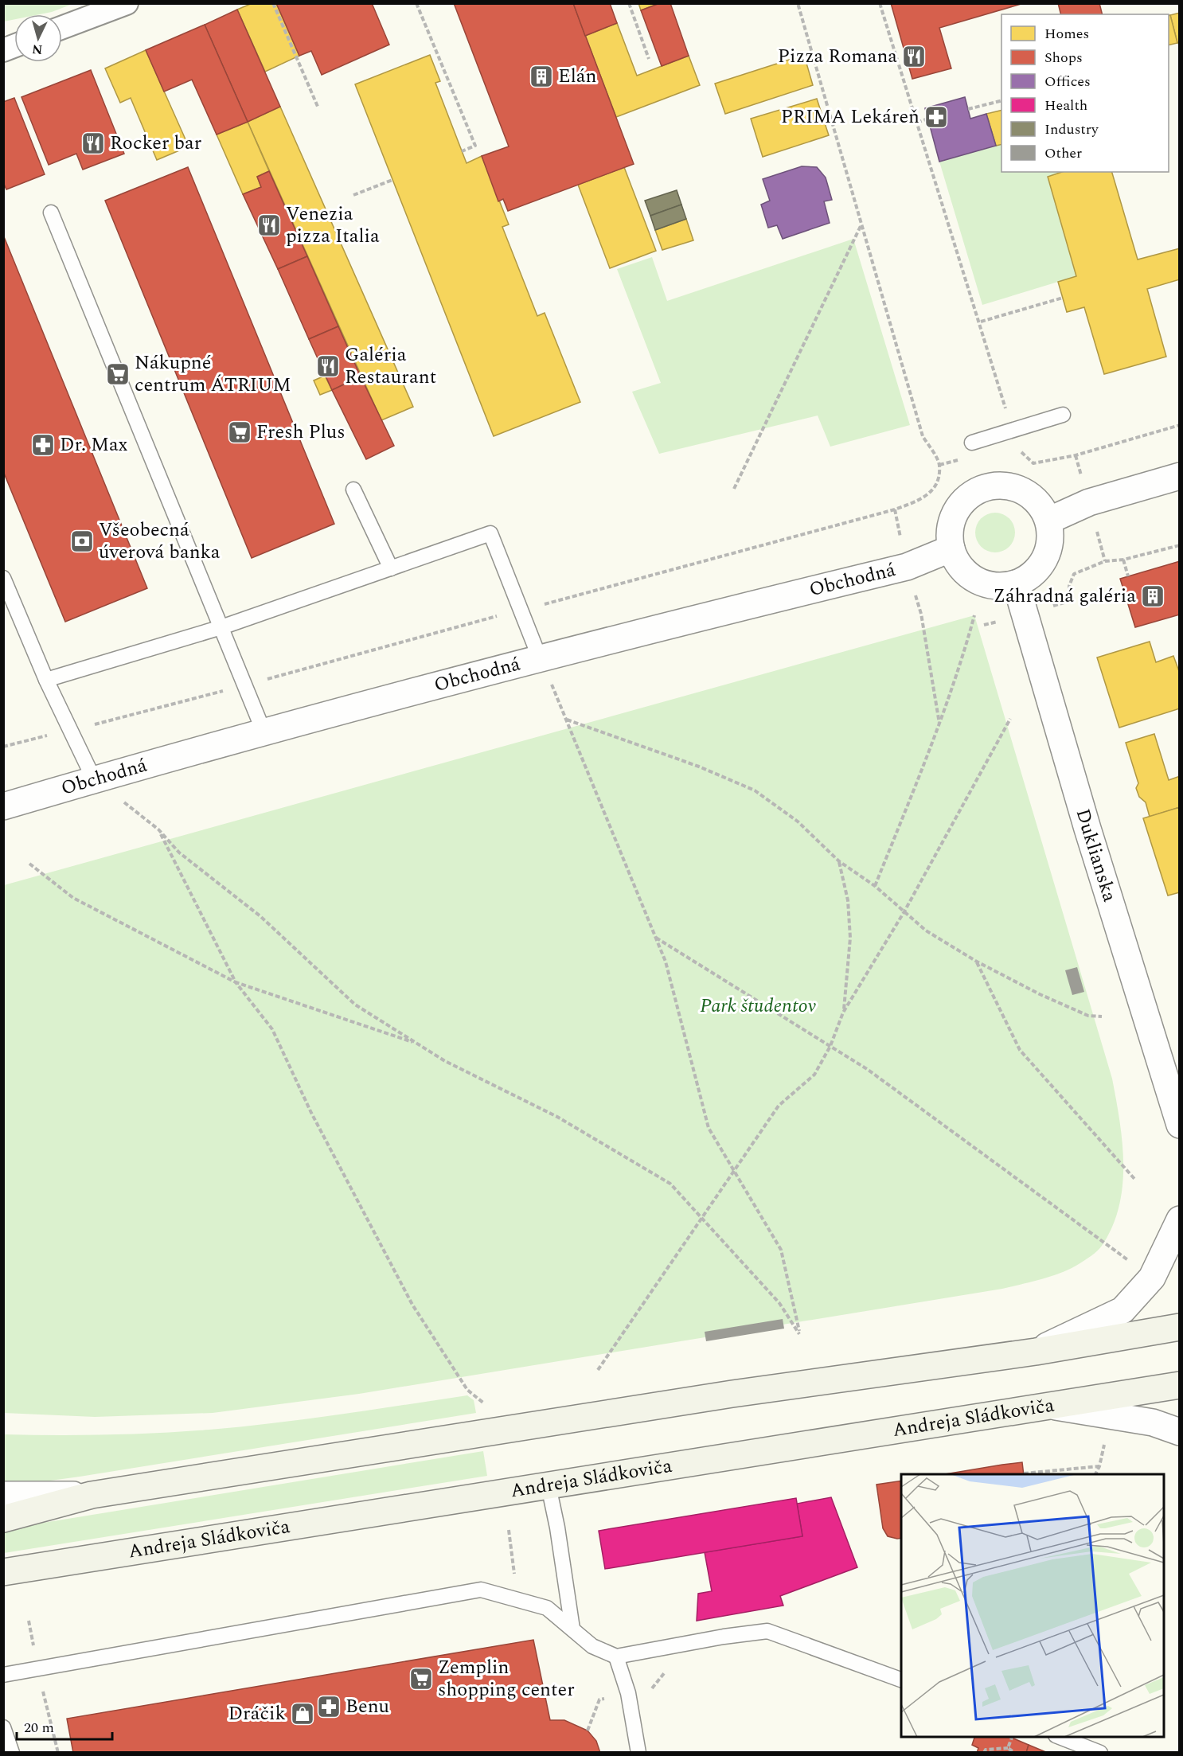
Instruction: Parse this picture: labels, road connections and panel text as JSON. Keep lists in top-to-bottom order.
{
  "streets": {
    "main road": ["Andreja Sládkoviča"],
    "street": ["Obchodná", "Duklianska"]
  },
  "crossings": [
    ["Obchodná", "Duklianska"]
  ],
  "parks": ["Park študentov"],
  "places": {
    "restaurant": [
      "Pizza Romana",
      "Rocker bar",
      "Venezia pizza Italia",
      "Galéria Restaurant"
    ],
    "building": ["Elán", "Záhradná galéria"],
    "pharmacy": ["PRIMA Lekáreň", "Dr. Max", "Benu"],
    "supermarket": ["Nákupné centrum ÁTRIUM", "Fresh Plus", "Zemplin shopping center"],
    "bank": ["Všeobecná úverová banka"],
    "shop": ["Dráčik"]
  },
  "legend": [
    "Homes",
    "Shops",
    "Offices",
    "Health",
    "Industry",
    "Other"
  ],
  "scale_bar": "20 m",
  "north": "bottom"
}
